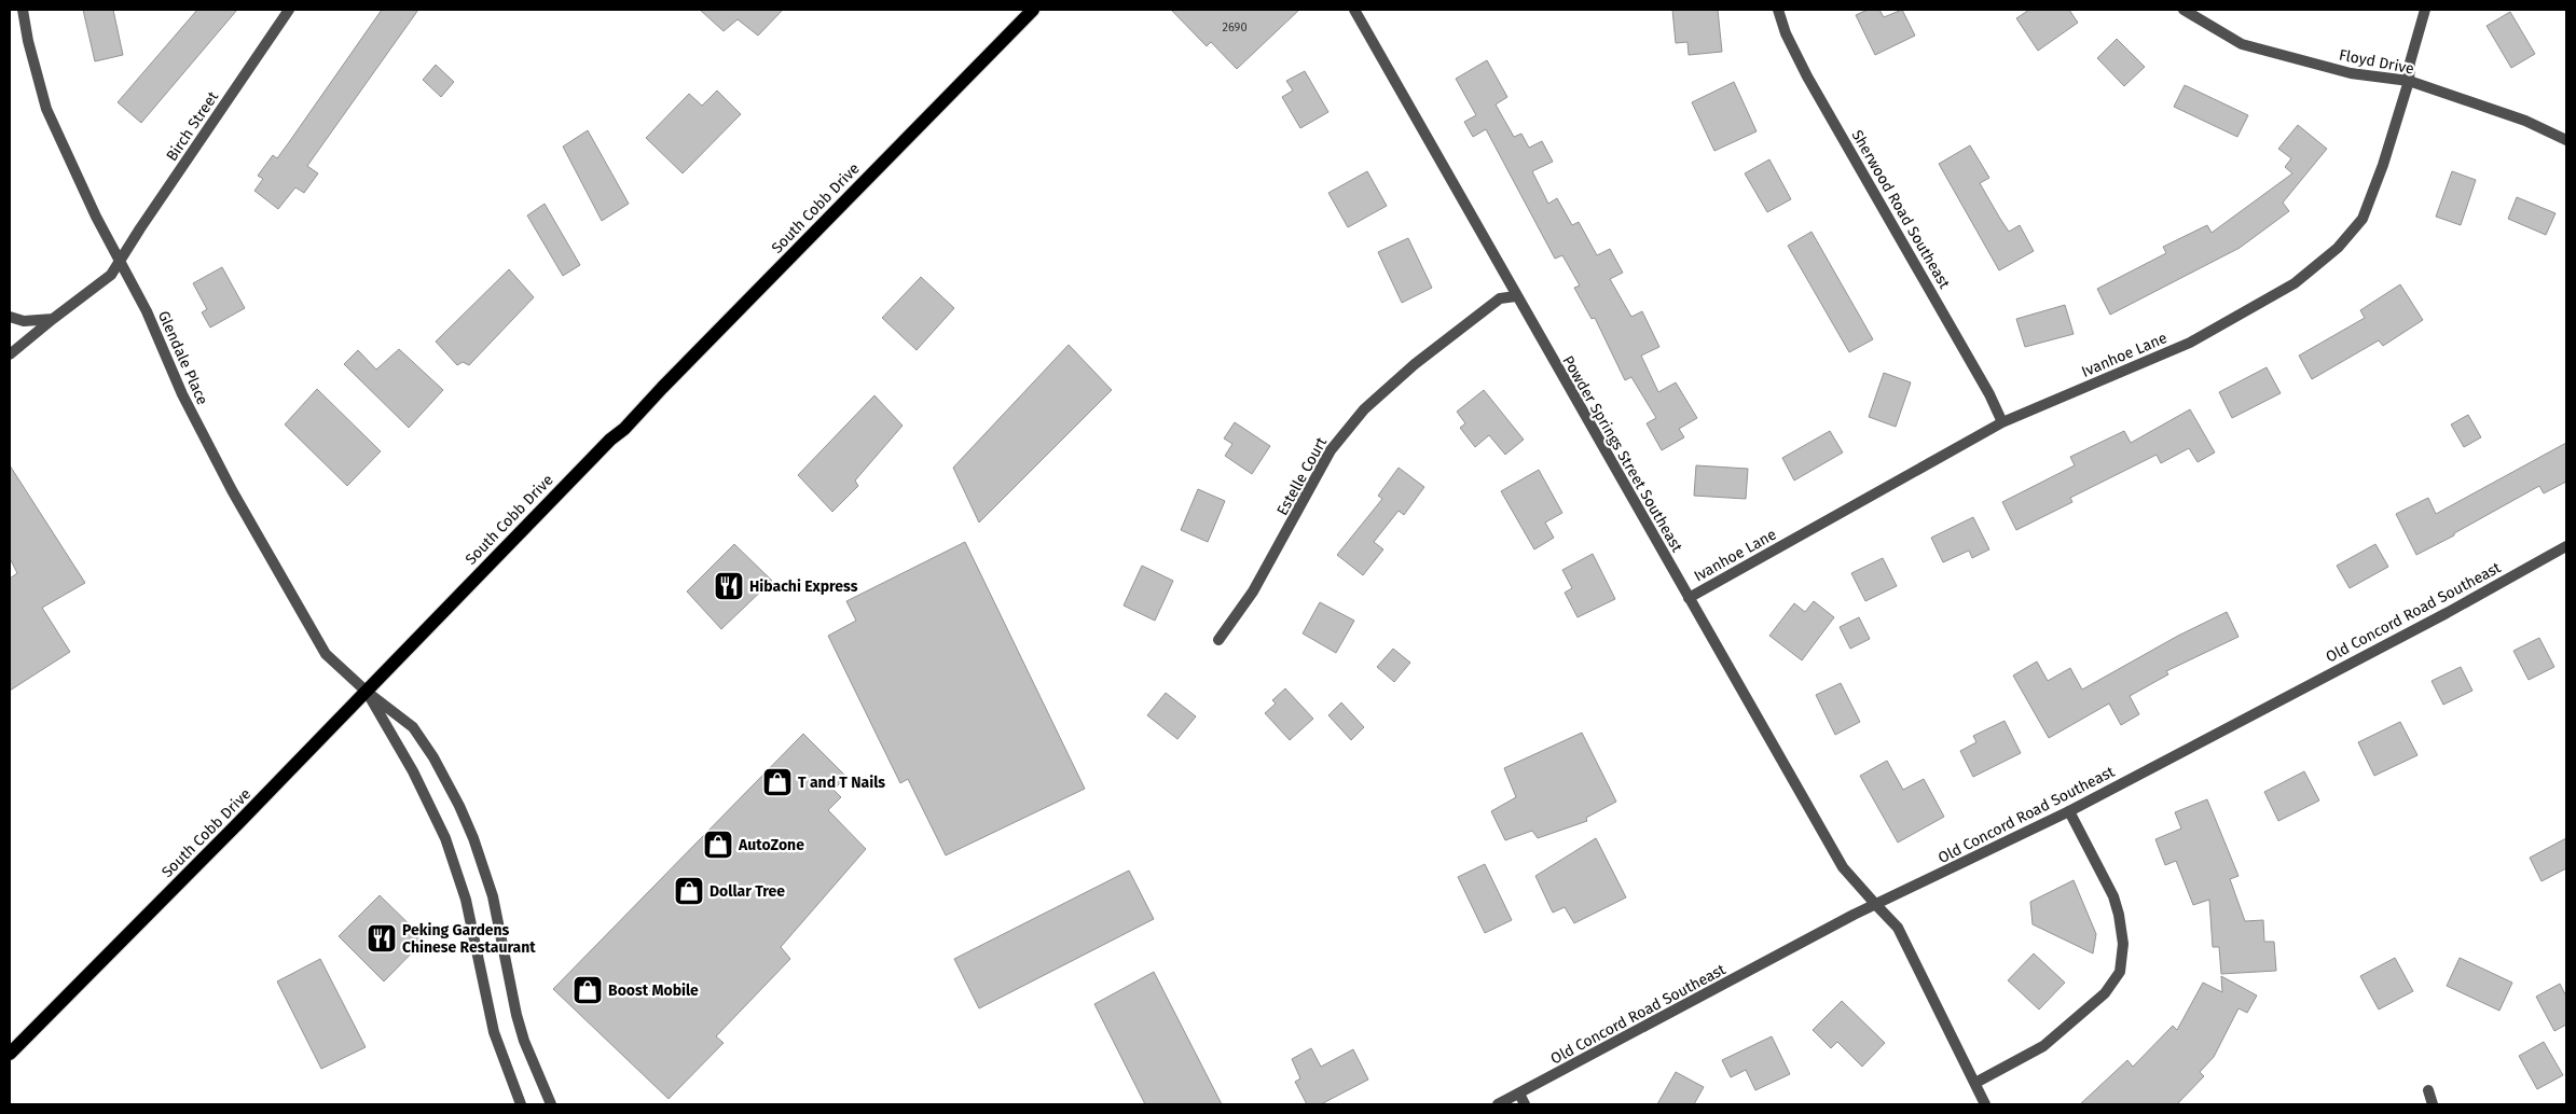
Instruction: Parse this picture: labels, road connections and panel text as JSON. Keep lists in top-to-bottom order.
{
  "streets": {
    "main road": ["South Cobb Drive"],
    "street": [
      "Floyd Drive",
      "Birch Street",
      "Sherwood Road Southeast",
      "Ivanhoe Lane",
      "Glendale Place",
      "Powder Springs Street Southeast",
      "Estelle Court",
      "Old Concord Road Southeast"
    ]
  },
  "crossings": [
    ["Floyd Drive", "Ivanhoe Lane"],
    ["Birch Street", "Glendale Place"],
    ["South Cobb Drive", "Glendale Place"],
    ["Sherwood Road Southeast", "Ivanhoe Lane"],
    ["Ivanhoe Lane", "Powder Springs Street Southeast"],
    ["Powder Springs Street Southeast", "Estelle Court"],
    ["Powder Springs Street Southeast", "Old Concord Road Southeast"]
  ],
  "places": {
    "restaurant": ["Hibachi Express", "Peking Gardens Chinese Restaurant"],
    "shop": [
      "T and T Nails",
      "AutoZone",
      "Dollar Tree",
      "Boost Mobile"
    ]
  },
  "house_numbers": ["2690"]
}
